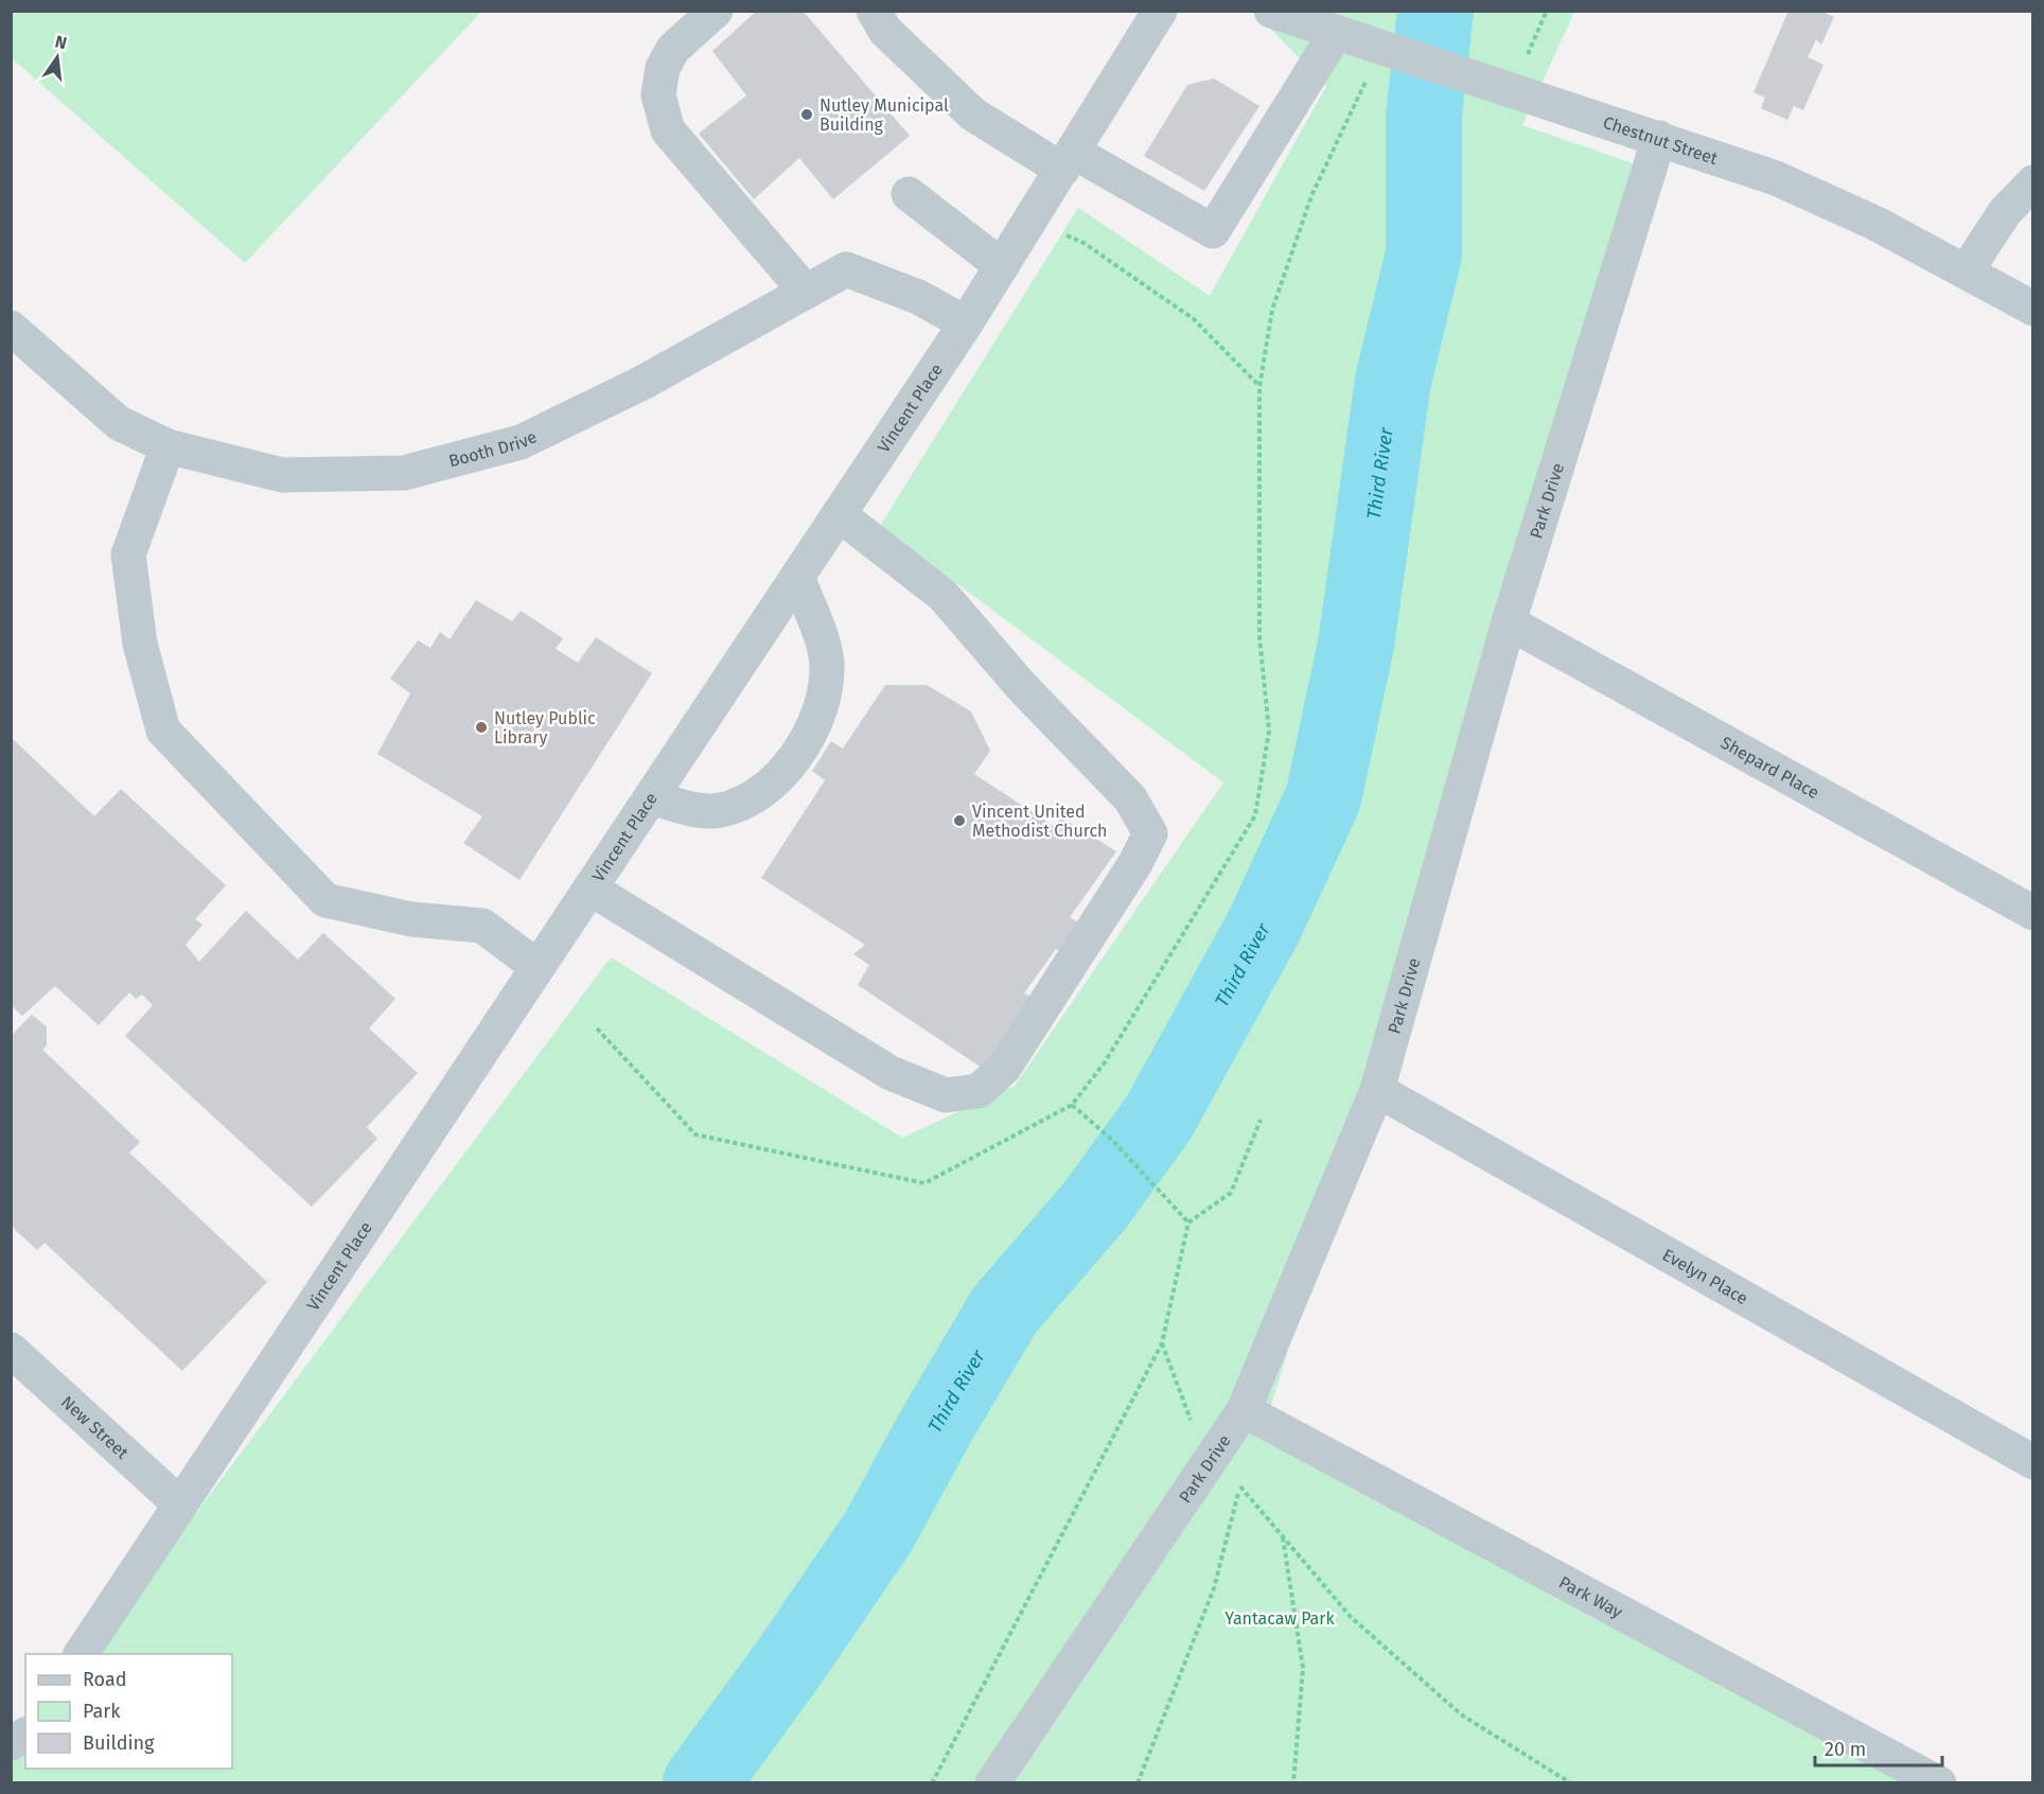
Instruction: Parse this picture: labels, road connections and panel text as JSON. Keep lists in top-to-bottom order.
{
  "streets": {
    "street": [
      "Chestnut Street",
      "Vincent Place",
      "Booth Drive",
      "Park Drive",
      "Shepard Place",
      "Evelyn Place",
      "New Street",
      "Park Way"
    ]
  },
  "crossings": [
    ["Chestnut Street", "Park Drive"],
    ["Vincent Place", "Booth Drive"],
    ["Vincent Place", "New Street"],
    ["Park Drive", "Shepard Place"],
    ["Park Drive", "Evelyn Place"],
    ["Park Drive", "Park Way"]
  ],
  "water": ["Third River"],
  "parks": ["Yantacaw Park"],
  "places": ["Nutley Municipal Building", "Nutley Public Library", "Vincent United Methodist Church"],
  "legend": ["Road", "Park", "Building"],
  "scale_bar": "20 m",
  "north": "top"
}
